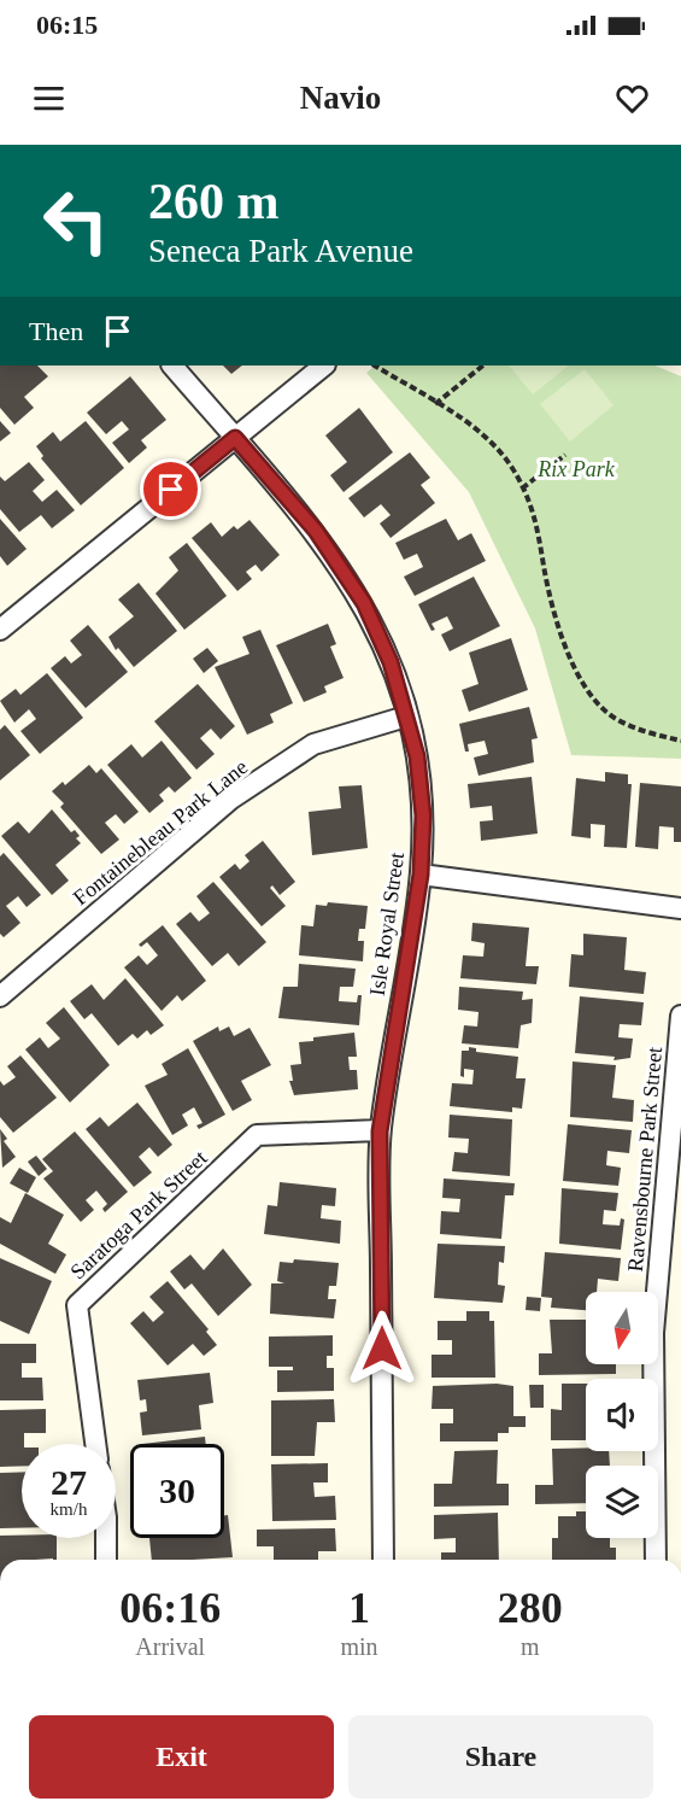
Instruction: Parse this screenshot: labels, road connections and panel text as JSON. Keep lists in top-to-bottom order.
{
  "streets": {
    "street": [
      "Fontainebleau Park Lane",
      "Isle Royal Street",
      "Ravensbourne Park Street",
      "Saratoga Park Street"
    ]
  },
  "crossings": [
    ["Fontainebleau Park Lane", "Isle Royal Street"],
    ["Isle Royal Street", "Saratoga Park Street"]
  ],
  "parks": ["Rix Park"],
  "north": "bottom",
  "page": {
    "status": "06:15",
    "header": "Navio",
    "turn": ["260 m", "Seneca Park Avenue"],
    "then": "Then",
    "speed": "27 km/h",
    "limit": "30",
    "eta": [
      "06:16",
      "Arrival",
      "1",
      "min",
      "280",
      "m"
    ],
    "buttons": ["Exit", "Share"]
  }
}
